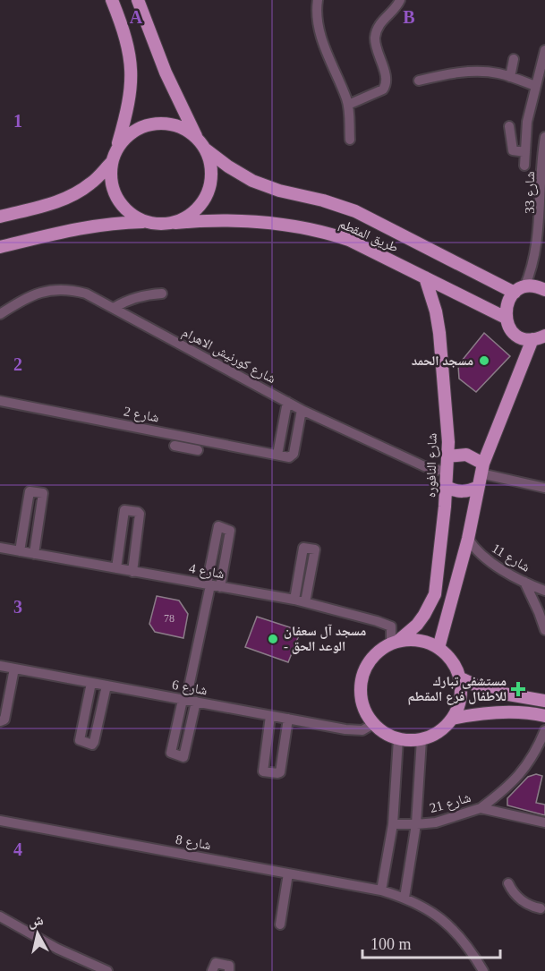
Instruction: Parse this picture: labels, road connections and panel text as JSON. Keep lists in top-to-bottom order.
{
  "streets": {
    "main road": ["طريق المقطم", "شارع النافوره"],
    "street": [
      "شارع 33",
      "شارع كورنيش الاهرام",
      "شارع 2",
      "شارع 11",
      "شارع 4",
      "شارع 6",
      "شارع 21",
      "شارع 8"
    ]
  },
  "crossings": [
    ["شارع 33", "طريق المقطم"],
    ["طريق المقطم", "شارع النافوره"],
    ["شارع كورنيش الاهرام", "شارع النافوره"],
    ["شارع النافوره", "شارع 4"],
    ["شارع النافوره", "شارع 6"],
    ["شارع 4", "شارع 6"]
  ],
  "places": {
    "other": ["مسجد الحمد", "مسجد آل سعفان - الوعد الحق"],
    "health": ["مستشفى تبارك للاطفال فرع المقطم"]
  },
  "house_numbers": ["78"],
  "scale_bar": "100 m",
  "north": "top",
  "grid": {
    "columns": ["A", "B"],
    "rows": [
      "1",
      "2",
      "3",
      "4"
    ]
  }
}
